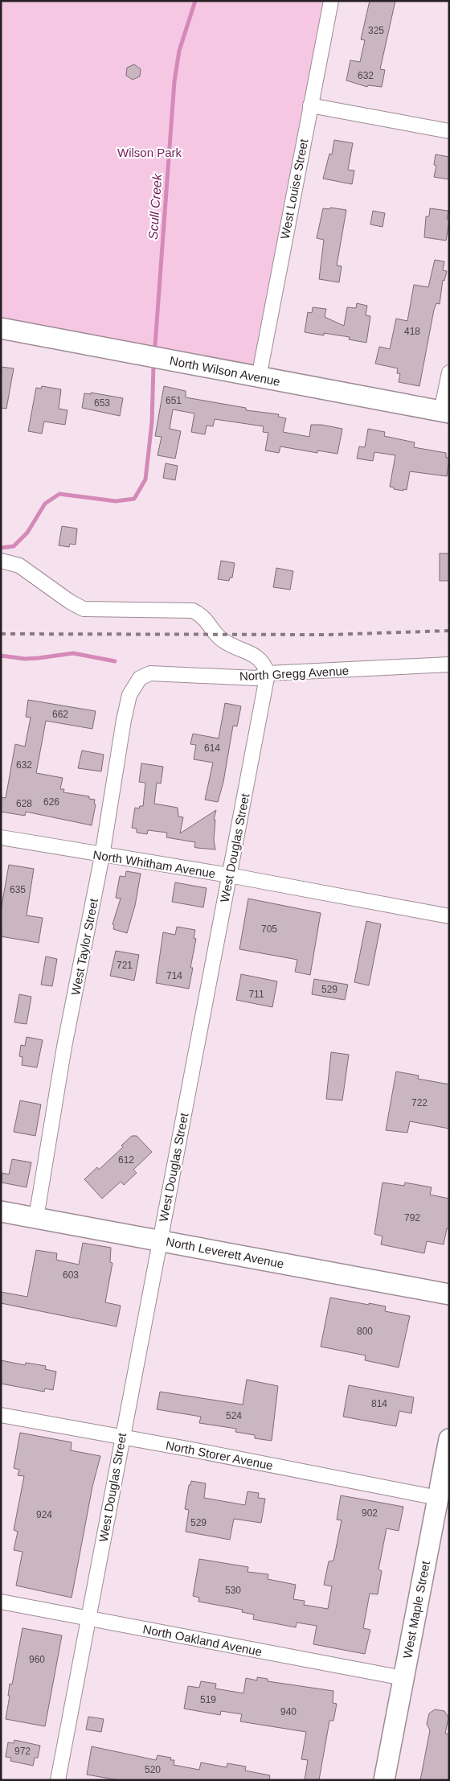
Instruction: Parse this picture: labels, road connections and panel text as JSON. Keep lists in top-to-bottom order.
{
  "streets": {
    "street": [
      "West Louise Street",
      "North Wilson Avenue",
      "North Gregg Avenue",
      "West Douglas Street",
      "North Whitham Avenue",
      "West Taylor Street",
      "North Leverett Avenue",
      "North Storer Avenue",
      "West Maple Street",
      "North Oakland Avenue"
    ]
  },
  "crossings": [
    ["West Louise Street", "North Wilson Avenue"],
    ["North Gregg Avenue", "West Douglas Street"],
    ["North Gregg Avenue", "West Taylor Street"],
    ["West Douglas Street", "North Whitham Avenue"],
    ["West Douglas Street", "North Leverett Avenue"],
    ["West Douglas Street", "North Storer Avenue"],
    ["West Douglas Street", "North Oakland Avenue"],
    ["North Whitham Avenue", "West Taylor Street"],
    ["West Taylor Street", "North Leverett Avenue"],
    ["North Storer Avenue", "West Maple Street"],
    ["West Maple Street", "North Oakland Avenue"]
  ],
  "water": ["Scull Creek"],
  "parks": ["Wilson Park"],
  "house_numbers": [
    "325",
    "632",
    "418",
    "651",
    "653",
    "662",
    "614",
    "632",
    "626",
    "628",
    "635",
    "705",
    "721",
    "714",
    "529",
    "711",
    "722",
    "612",
    "792",
    "603",
    "800",
    "814",
    "524",
    "902",
    "924",
    "529",
    "530",
    "960",
    "519",
    "940",
    "972",
    "520"
  ]
}
